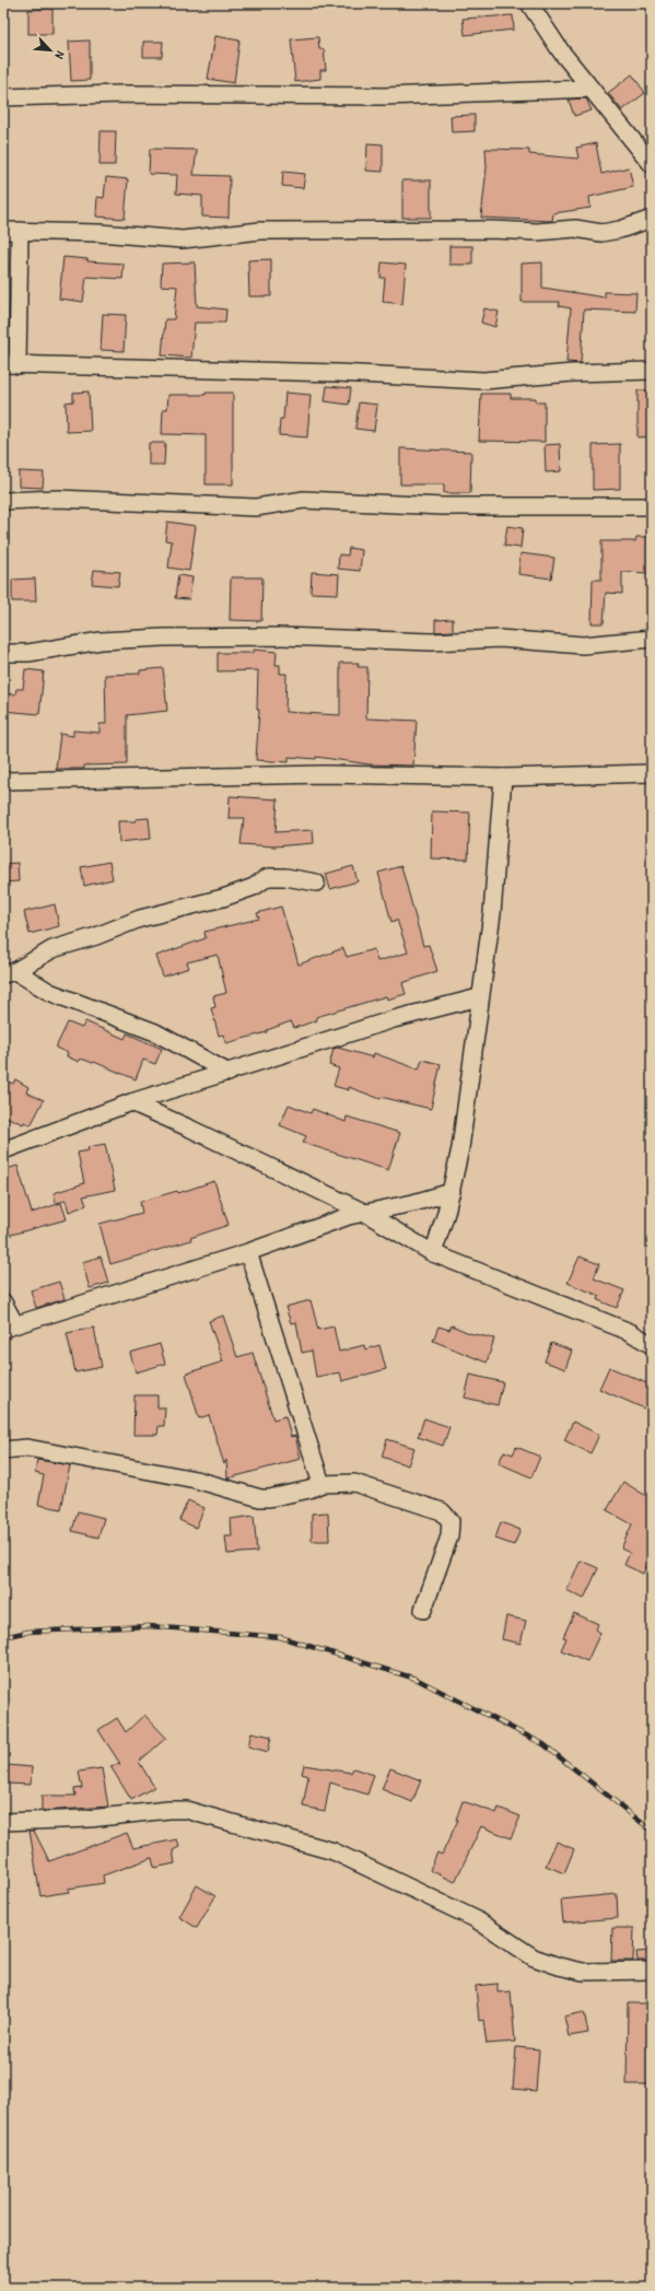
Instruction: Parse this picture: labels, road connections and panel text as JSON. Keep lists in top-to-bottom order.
{
  "north": "bottom right"
}
